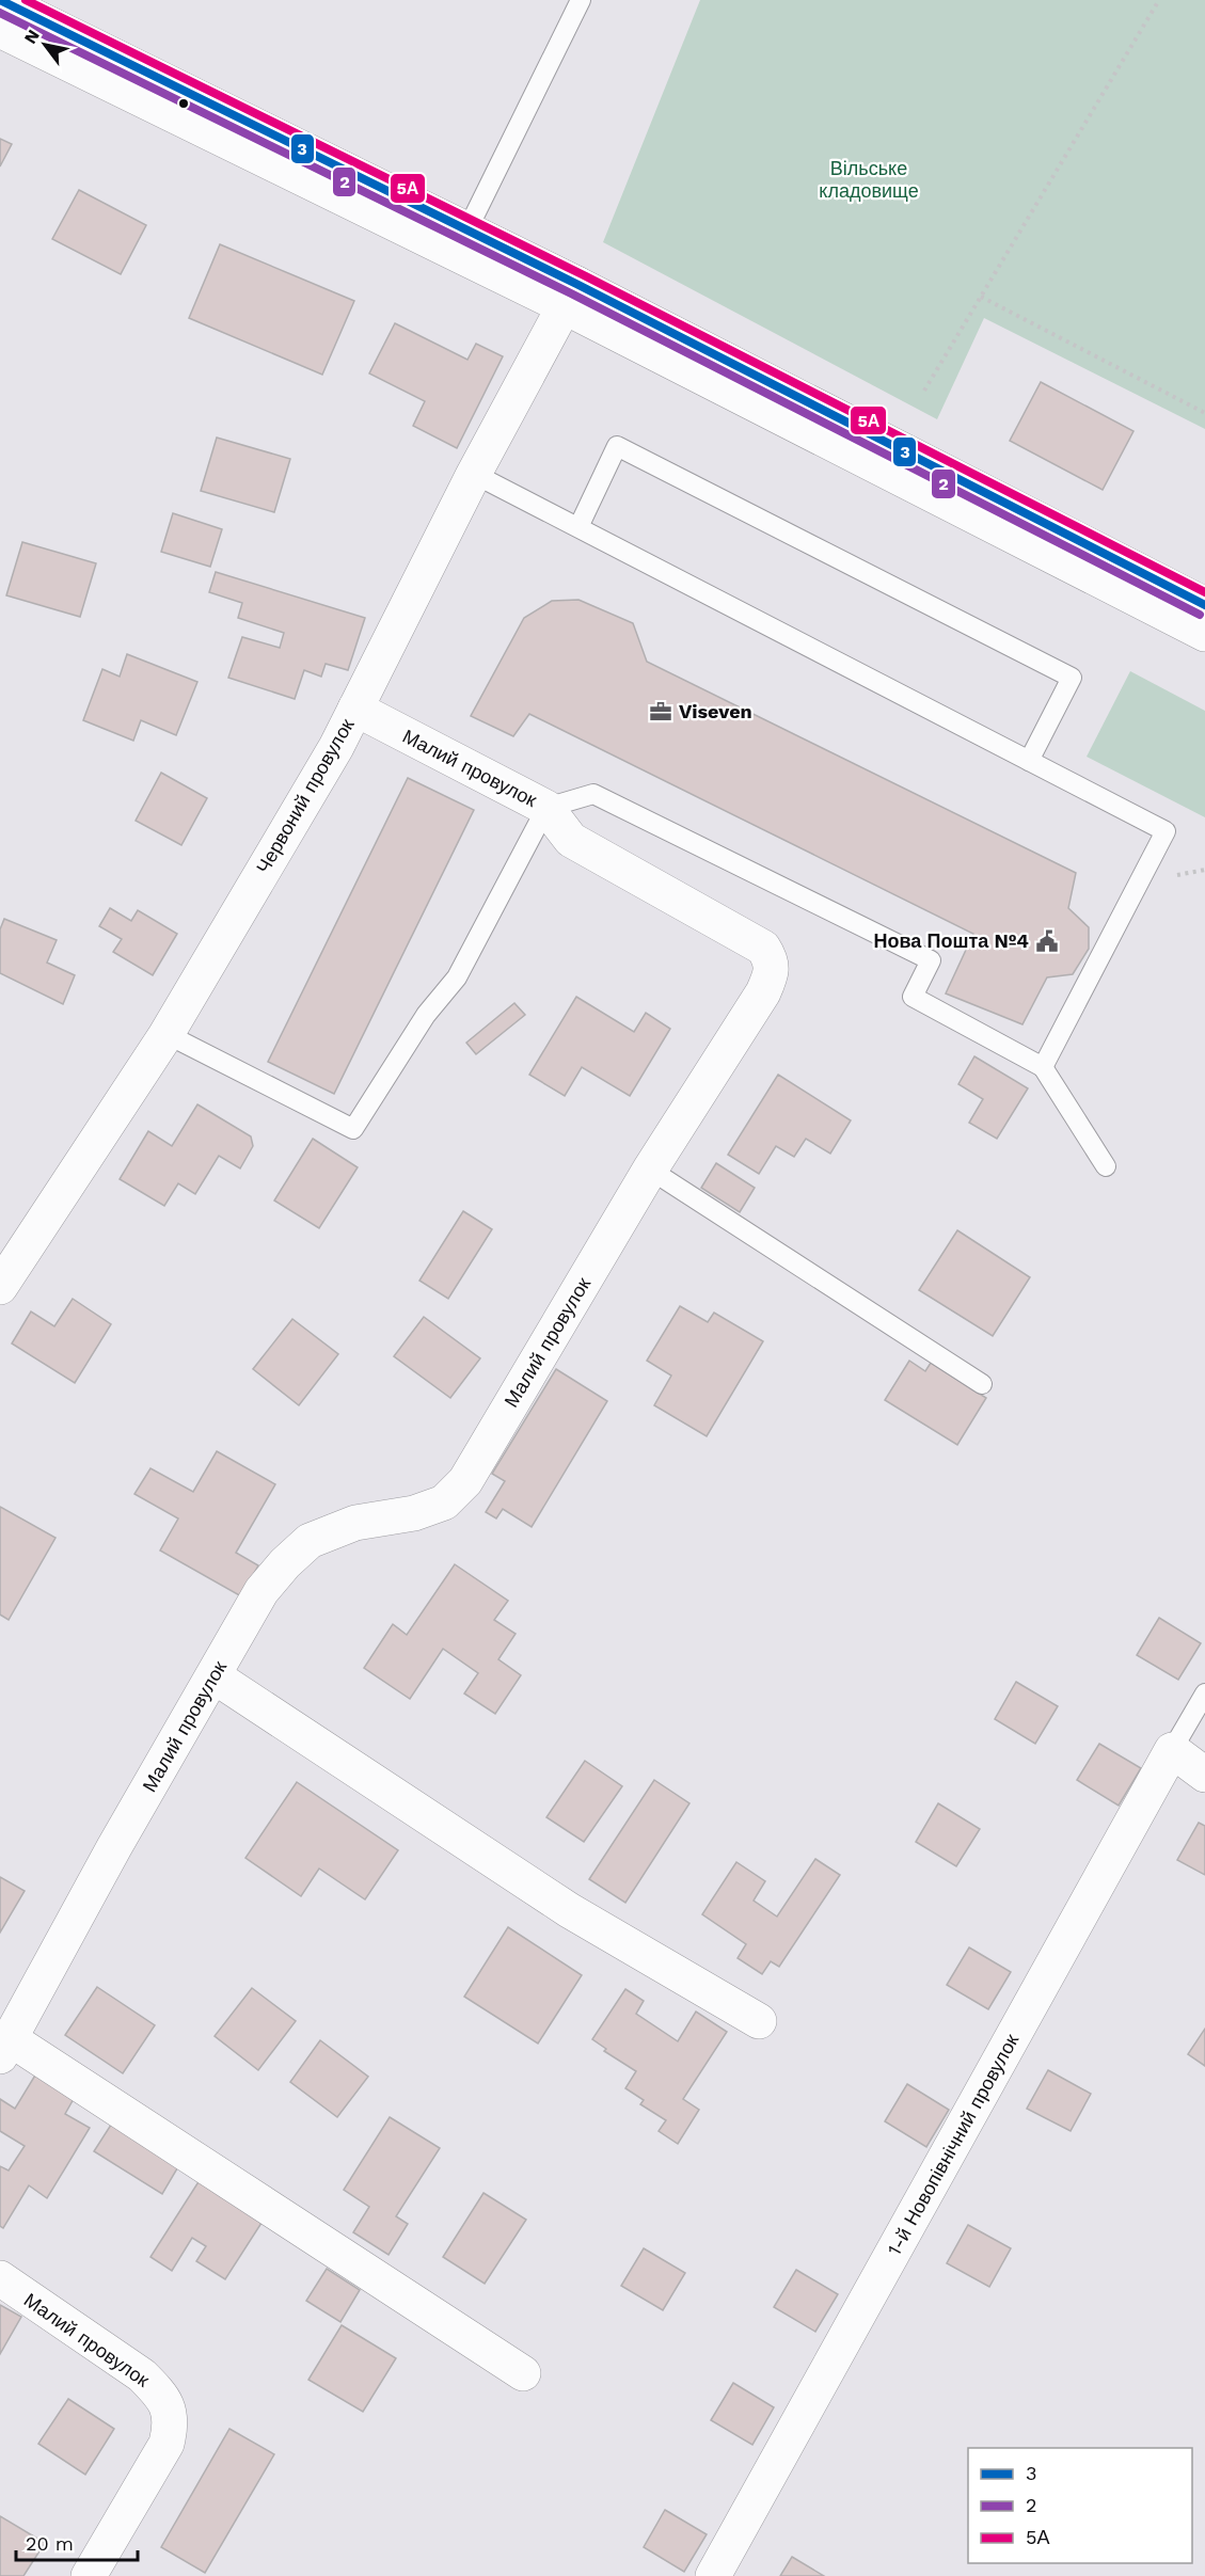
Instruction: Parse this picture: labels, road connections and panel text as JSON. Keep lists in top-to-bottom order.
{
  "streets": {
    "street": ["Малий провулок", "Червоний провулок", "1-й Новопівнічний провулок"]
  },
  "crossings": [
    ["Малий провулок", "Червоний провулок"]
  ],
  "parks": ["Вільське кладовище"],
  "places": {
    "office": ["Viseven"],
    "public building": ["Нова Пошта №4"]
  },
  "lines": ["transit line 3", "transit line 5А", "transit line 2"],
  "legend": ["3", "2", "5А"],
  "scale_bar": "20 m",
  "north": "top left"
}
